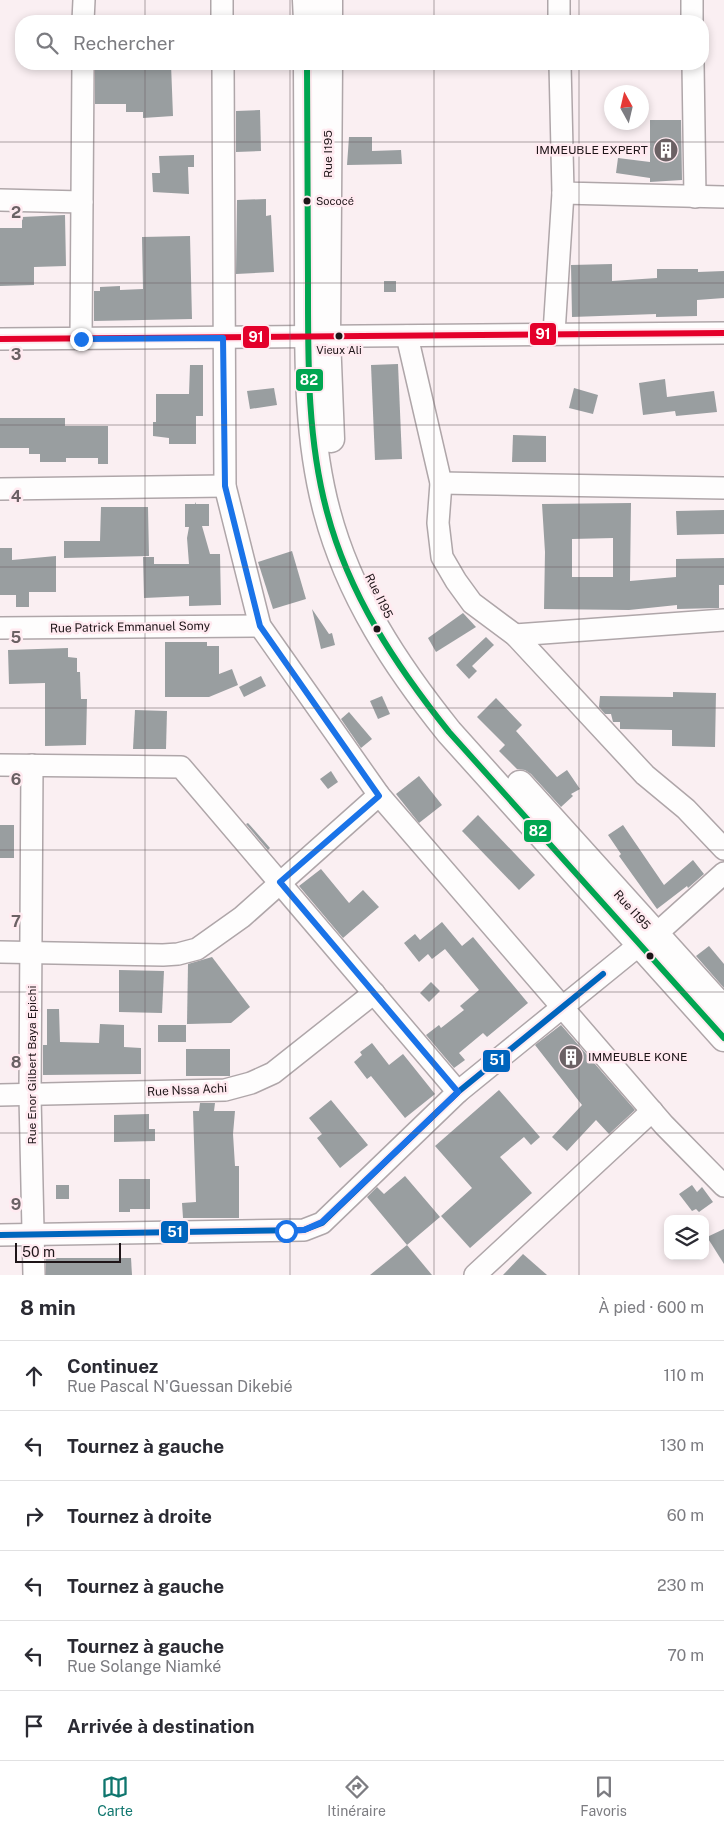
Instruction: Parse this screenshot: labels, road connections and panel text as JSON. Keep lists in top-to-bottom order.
{
  "streets": {
    "main road": ["Rue I195"],
    "street": ["Rue Patrick Emmanuel Somy", "Rue Enor Gilbert Baya Epichi", "Rue Nssa Achi"]
  },
  "crossings": [
    ["Rue Enor Gilbert Baya Epichi", "Rue Nssa Achi"]
  ],
  "places": {
    "building": ["IMMEUBLE EXPERT", "IMMEUBLE KONE"],
    "other": ["Sococé", "Vieux Ali"]
  },
  "lines": ["transit line 82", "transit line 91", "transit line 51"],
  "scale_bar": "50 m",
  "north": "top",
  "page": {
    "search": "Rechercher",
    "scale": "50 m",
    "heading": ["8 min", "À pied · 600 m"],
    "list": [
      ["Continuez", "Rue Pascal N'Guessan Dikebié", "110 m"],
      ["Tournez à gauche", "130 m"],
      ["Tournez à droite", "60 m"],
      ["Tournez à gauche", "230 m"],
      ["Tournez à gauche", "Rue Solange Niamké", "70 m"],
      "Arrivée à destination"
    ],
    "nav": ["Carte", "Itinéraire", "Favoris"]
  },
  "grid": {
    "rows": [
      "2",
      "3",
      "4",
      "5",
      "6",
      "7",
      "8",
      "9"
    ]
  }
}
